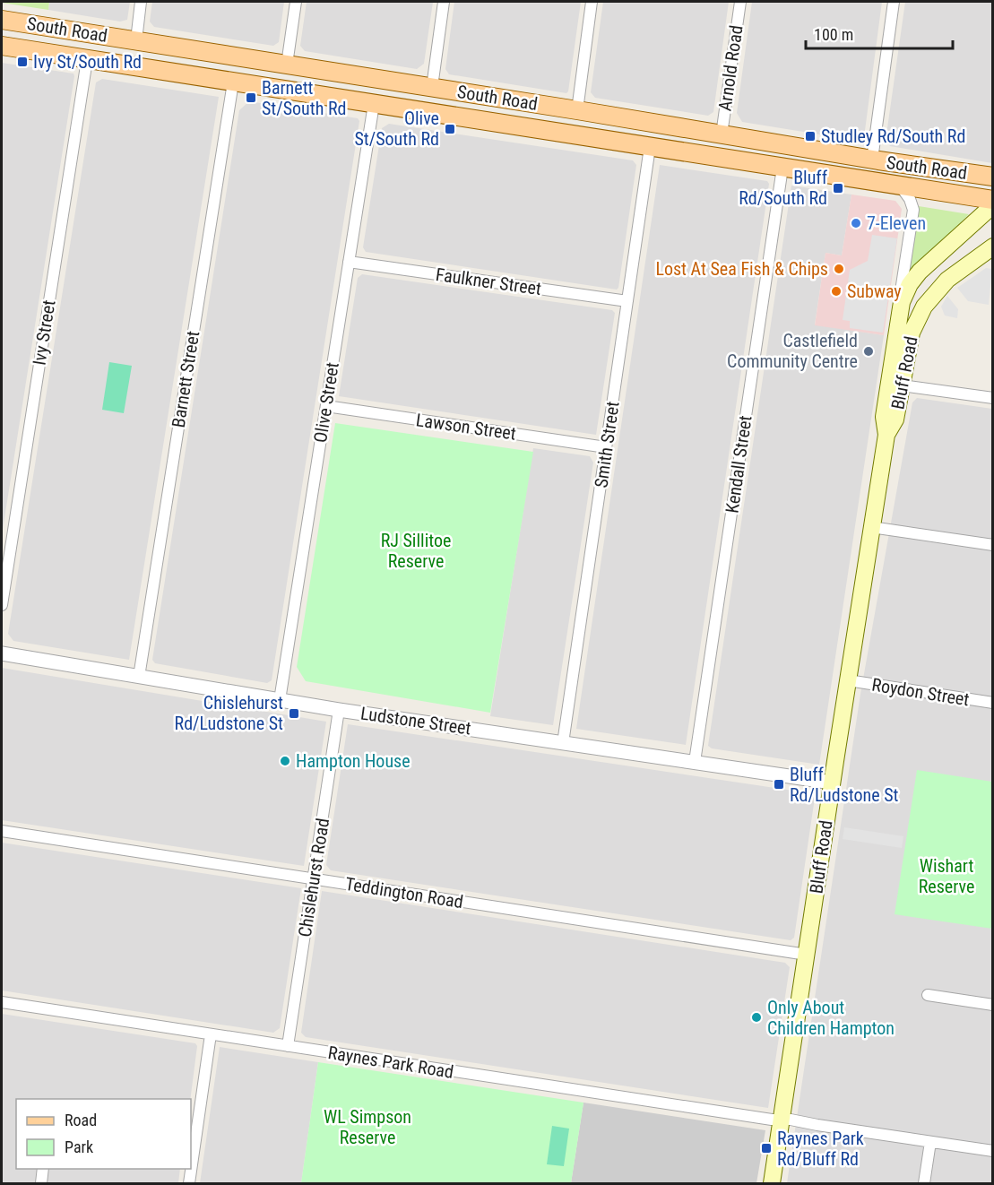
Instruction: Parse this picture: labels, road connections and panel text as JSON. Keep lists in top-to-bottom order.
{
  "streets": {
    "main road": ["South Road", "Bluff Road"],
    "street": [
      "Arnold Road",
      "Faulkner Street",
      "Ivy Street",
      "Barnett Street",
      "Olive Street",
      "Lawson Street",
      "Smith Street",
      "Kendall Street",
      "Roydon Street",
      "Ludstone Street",
      "Chislehurst Road",
      "Teddington Road",
      "Raynes Park Road"
    ]
  },
  "crossings": [
    ["South Road", "Arnold Road"],
    ["South Road", "Ivy Street"],
    ["South Road", "Bluff Road"],
    ["South Road", "Barnett Street"],
    ["South Road", "Olive Street"],
    ["South Road", "Smith Street"],
    ["South Road", "Kendall Street"],
    ["Faulkner Street", "Olive Street"],
    ["Faulkner Street", "Smith Street"],
    ["Bluff Road", "Roydon Street"],
    ["Bluff Road", "Ludstone Street"],
    ["Bluff Road", "Teddington Road"],
    ["Bluff Road", "Raynes Park Road"],
    ["Barnett Street", "Ludstone Street"],
    ["Olive Street", "Lawson Street"],
    ["Olive Street", "Ludstone Street"],
    ["Lawson Street", "Smith Street"],
    ["Smith Street", "Ludstone Street"],
    ["Kendall Street", "Ludstone Street"],
    ["Ludstone Street", "Chislehurst Road"],
    ["Chislehurst Road", "Teddington Road"],
    ["Chislehurst Road", "Raynes Park Road"]
  ],
  "parks": ["RJ Sillitoe Reserve", "Wishart Reserve", "WL Simpson Reserve"],
  "places": {
    "transit": [
      "Ivy St/South Rd",
      "Barnett St/South Rd",
      "Olive St/South Rd",
      "Studley Rd/South Rd",
      "Bluff Rd/South Rd",
      "Chislehurst Rd/Ludstone St",
      "Bluff Rd/Ludstone St",
      "Raynes Park Rd/Bluff Rd"
    ],
    "other": [
      "7-Eleven",
      "Lost At Sea Fish & Chips",
      "Subway",
      "Castlefield Community Centre",
      "Hampton House",
      "Only About Children Hampton"
    ]
  },
  "legend": ["Road", "Park"],
  "scale_bar": "100 m"
}
